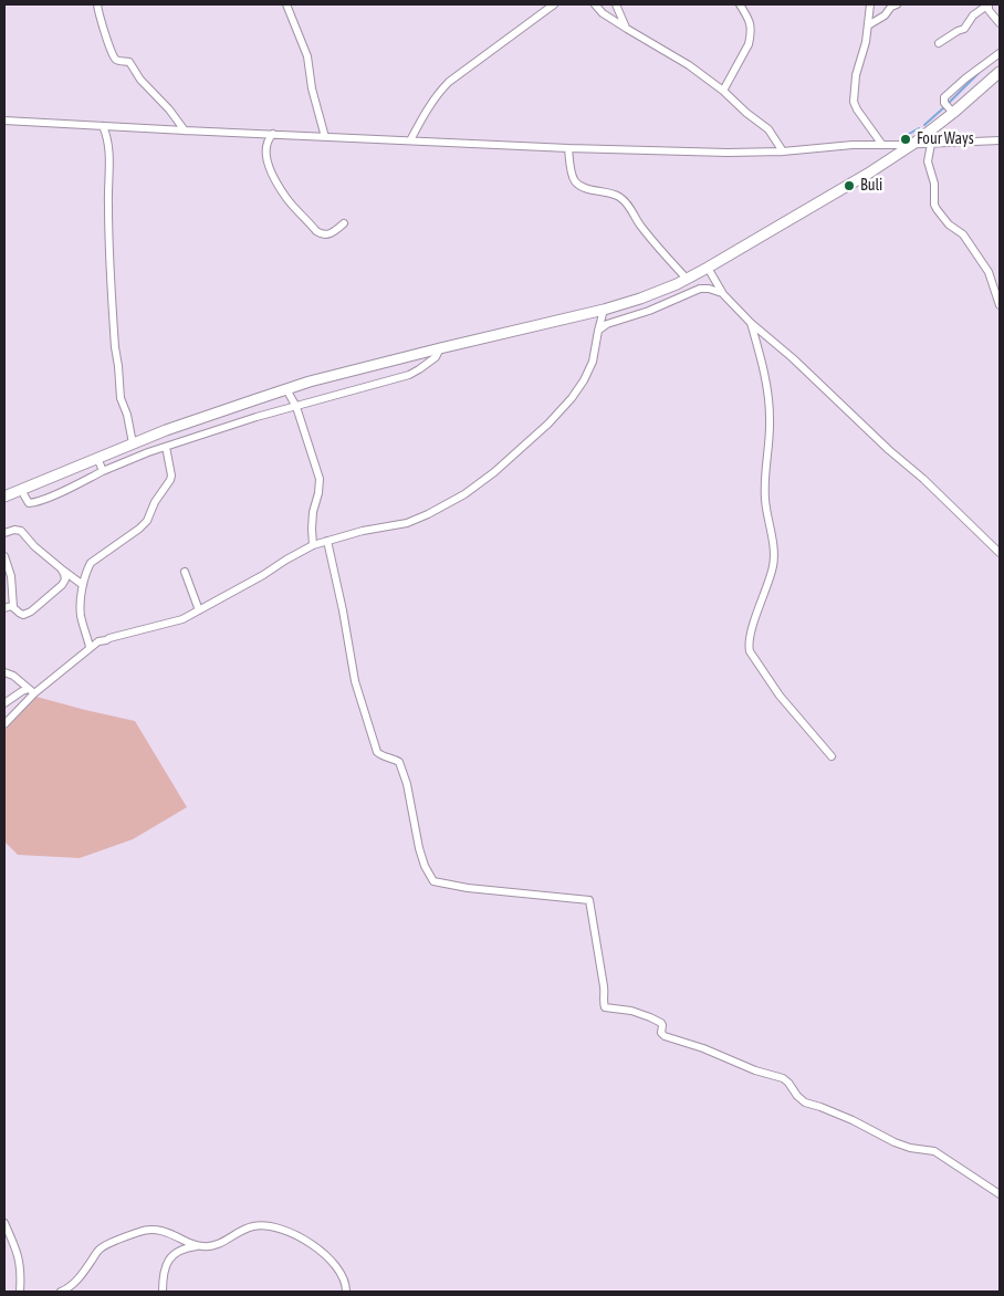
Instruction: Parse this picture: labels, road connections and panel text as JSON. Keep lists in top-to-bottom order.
{
  "places": ["Four Ways", "Buli"]
}
